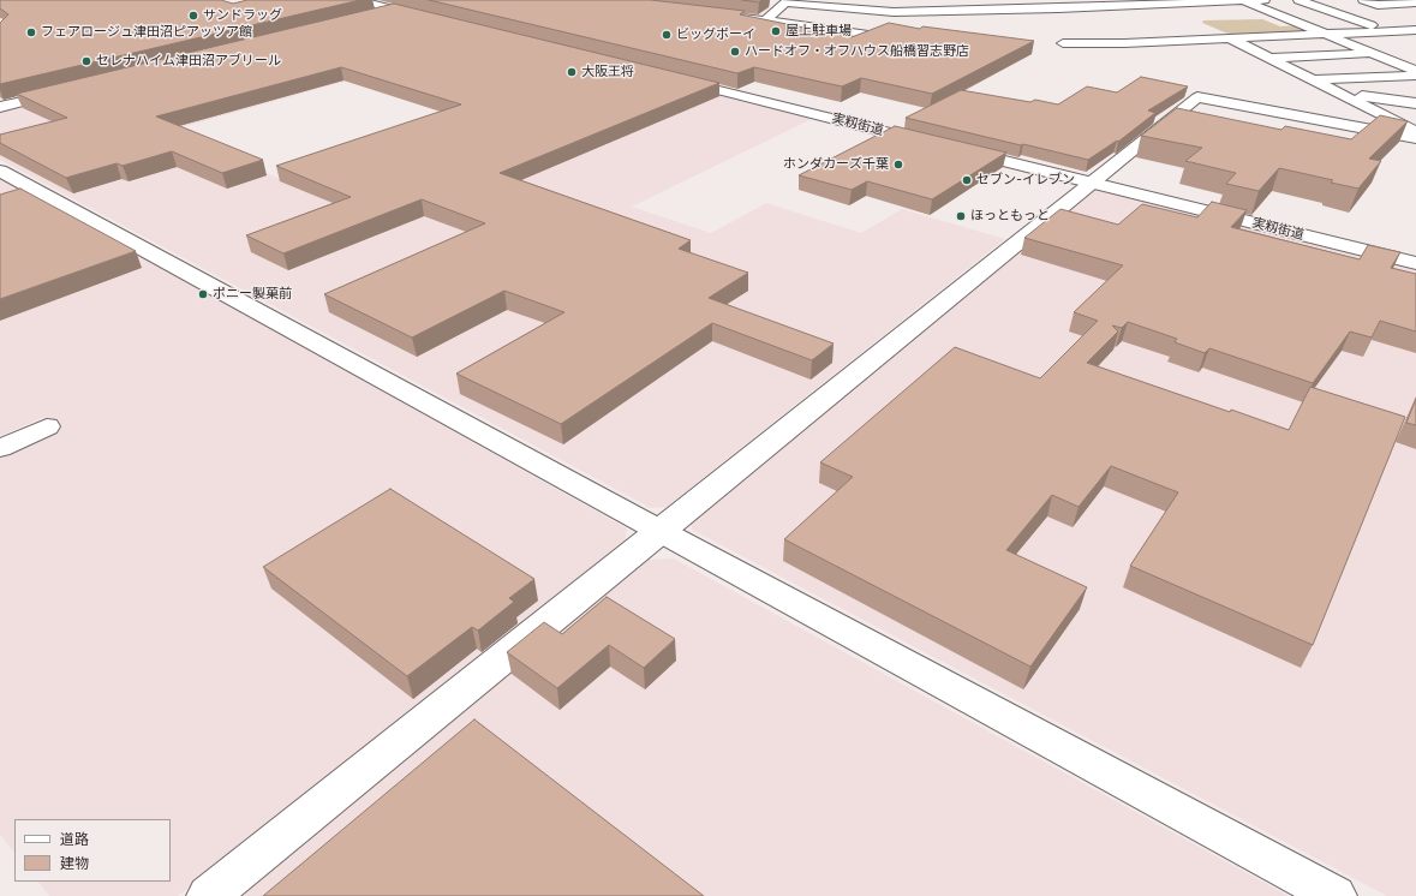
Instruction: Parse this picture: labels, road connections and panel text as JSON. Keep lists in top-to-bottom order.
{
  "streets": {
    "street": ["実籾街道"]
  },
  "places": [
    "サンドラッグ",
    "屋上駐車場",
    "フェアロージュ津田沼ピアッツア館",
    "ビッグボーイ",
    "ハードオフ・オフハウス船橋習志野店",
    "セレナハイム津田沼アブリール",
    "大阪王将",
    "ホンダカーズ千葉",
    "セブン-イレブン",
    "ほっともっと",
    "ポニー製菓前"
  ],
  "legend": ["道路", "建物"]
}
